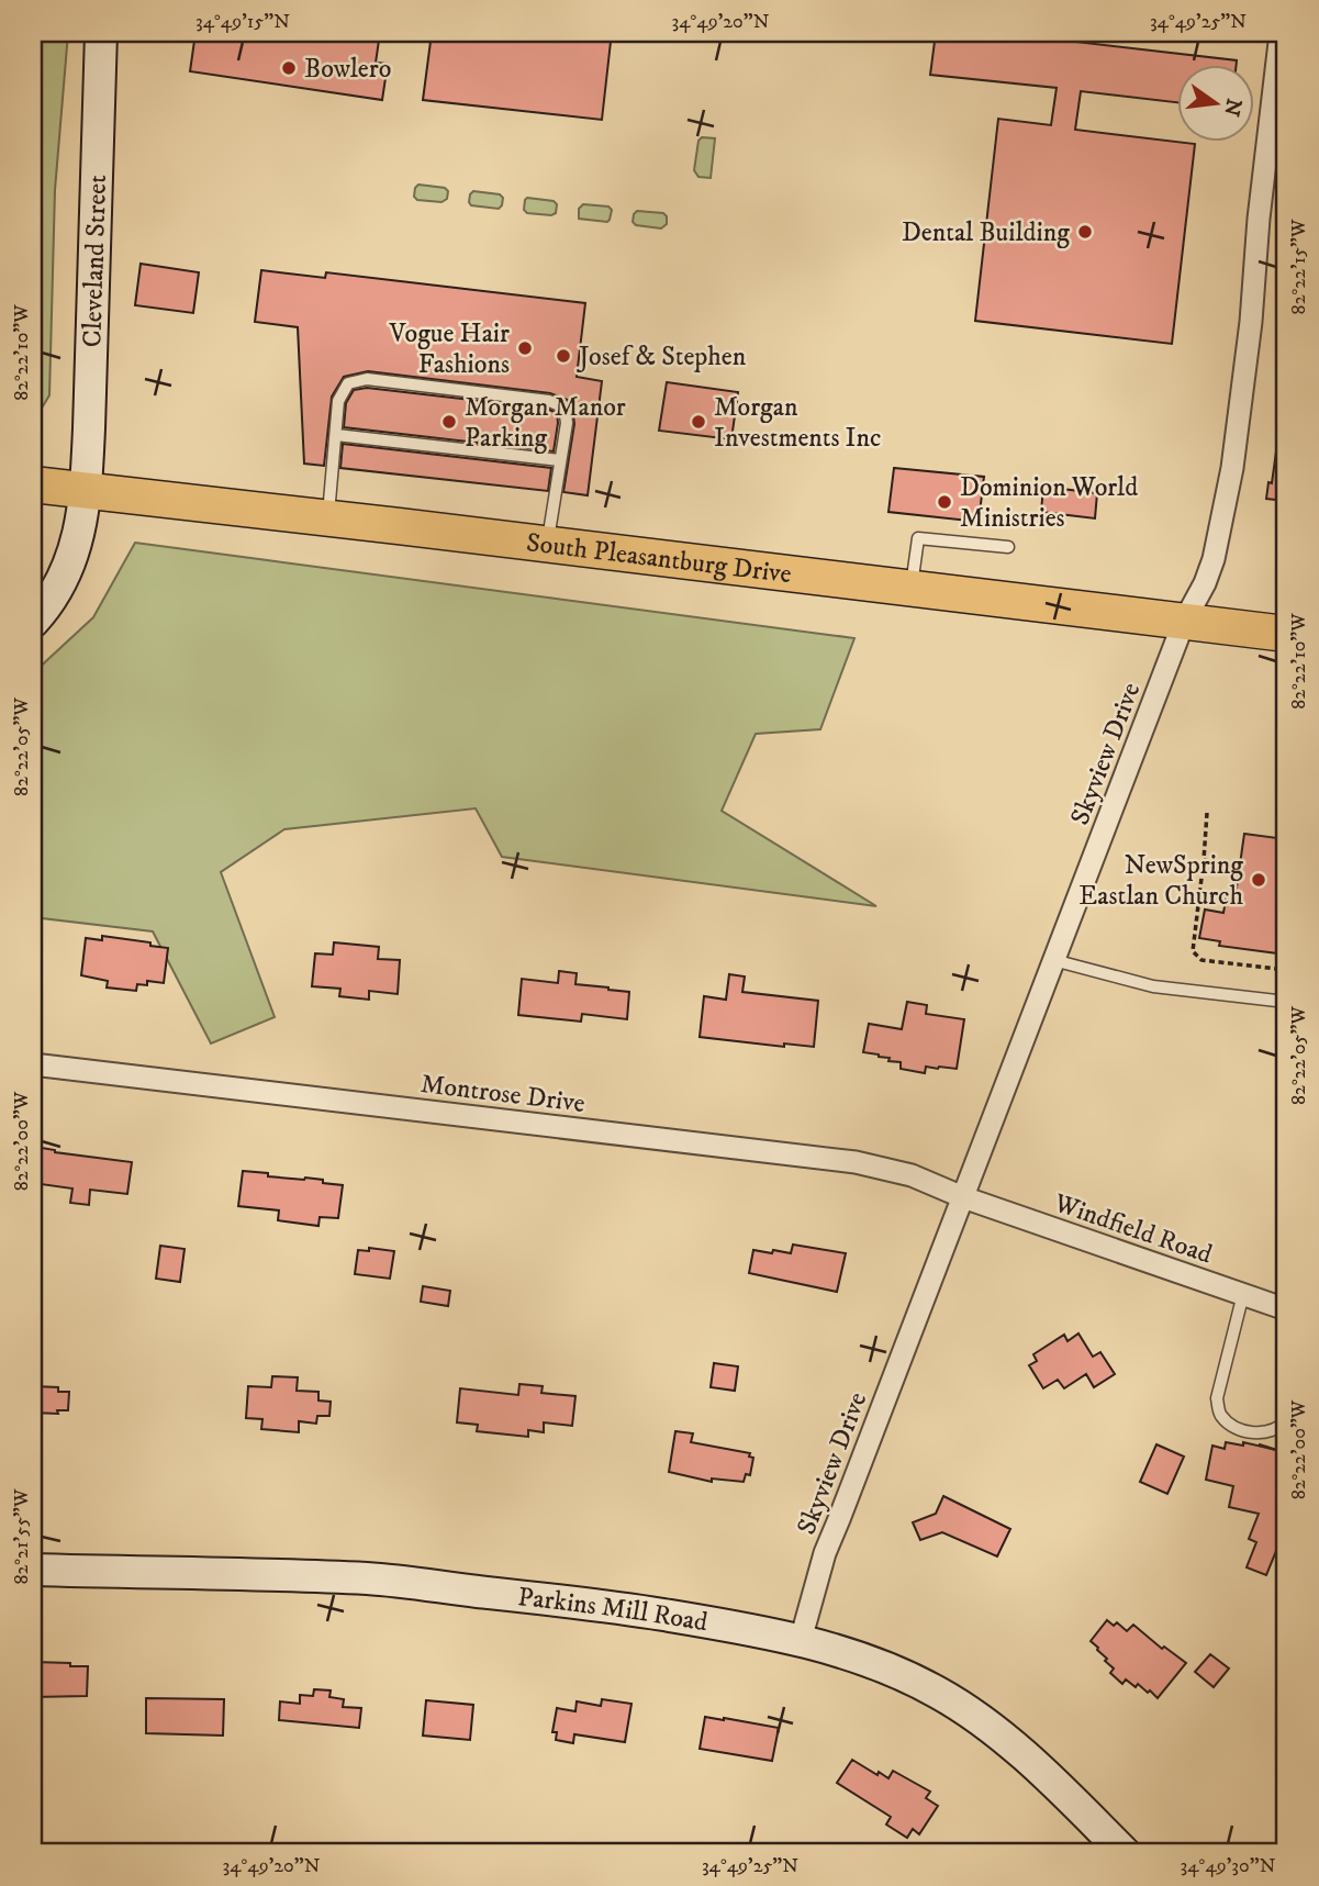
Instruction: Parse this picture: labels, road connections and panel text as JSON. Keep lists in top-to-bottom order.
{
  "streets": {
    "main road": ["South Pleasantburg Drive"],
    "street": [
      "Cleveland Street",
      "Skyview Drive",
      "Montrose Drive",
      "Windfield Road",
      "Parkins Mill Road"
    ]
  },
  "crossings": [
    ["Cleveland Street", "South Pleasantburg Drive"],
    ["South Pleasantburg Drive", "Skyview Drive"],
    ["Skyview Drive", "Montrose Drive"],
    ["Skyview Drive", "Windfield Road"],
    ["Skyview Drive", "Parkins Mill Road"],
    ["Montrose Drive", "Windfield Road"]
  ],
  "places": [
    "Bowlero",
    "Dental Building",
    "Vogue Hair Fashions",
    "Josef & Stephen",
    "Morgan Manor Parking",
    "Morgan Investments Inc",
    "Dominion World Ministries",
    "NewSpring Eastlan Church"
  ],
  "north": "right",
  "coordinates": [
    "34°49'15\"N",
    "34°49'20\"N",
    "34°49'25\"N",
    "82°22'15\"W",
    "82°22'10\"W",
    "82°22'05\"W",
    "82°22'00\"W",
    "82°21'55\"W",
    "34°49'30\"N"
  ]
}
